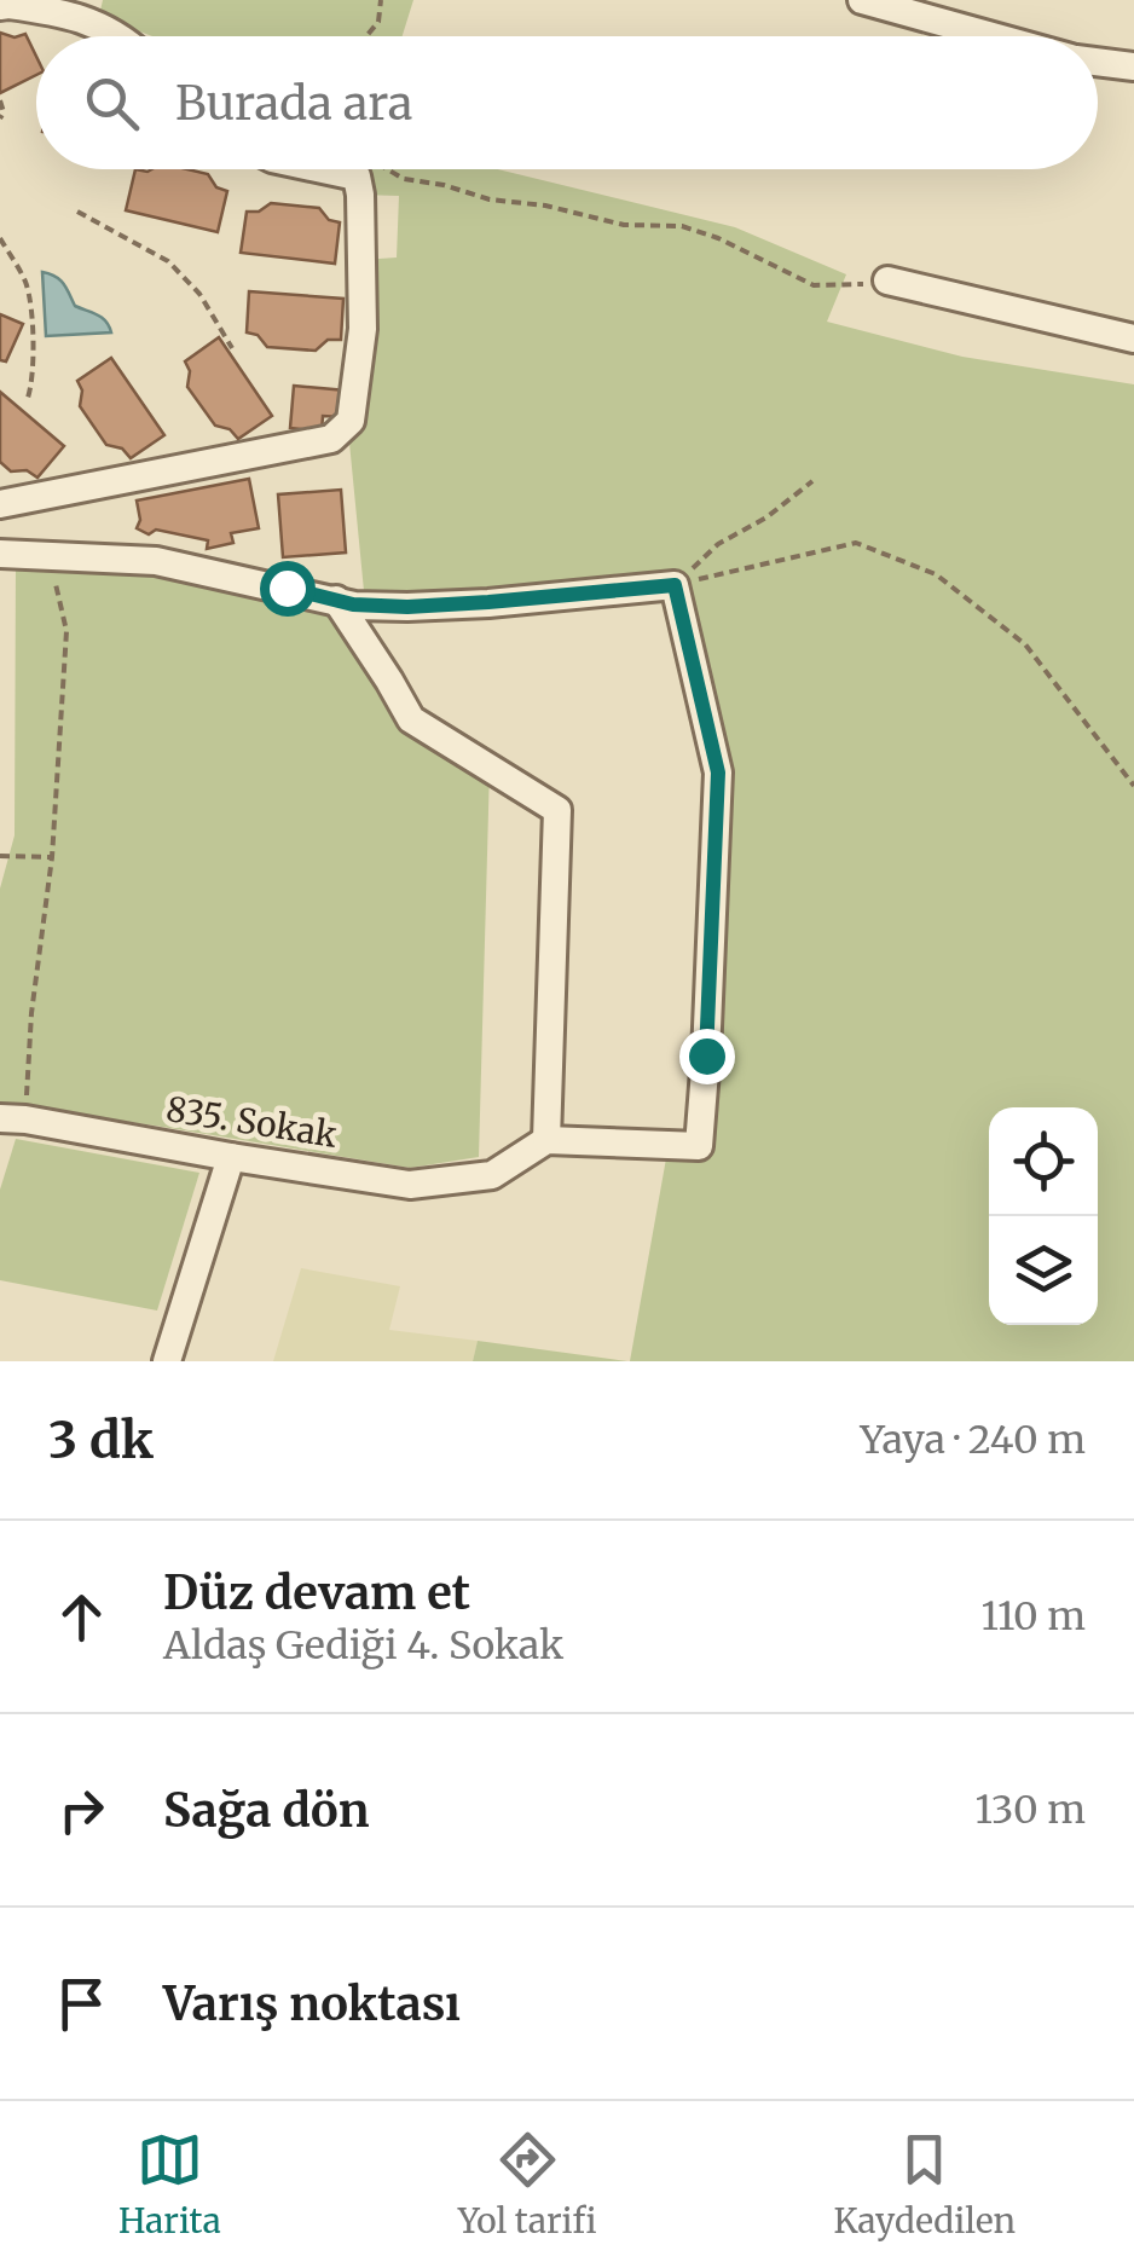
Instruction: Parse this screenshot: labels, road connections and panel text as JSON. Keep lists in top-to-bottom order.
{
  "streets": {
    "street": ["835. Sokak"]
  },
  "page": {
    "search": "Burada ara",
    "heading": ["3 dk", "Yaya · 240 m"],
    "list": [
      ["Düz devam et", "Aldaş Gediği 4. Sokak", "110 m"],
      ["Sağa dön", "130 m"],
      "Varış noktası"
    ],
    "nav": ["Harita", "Yol tarifi", "Kaydedilen"]
  }
}
